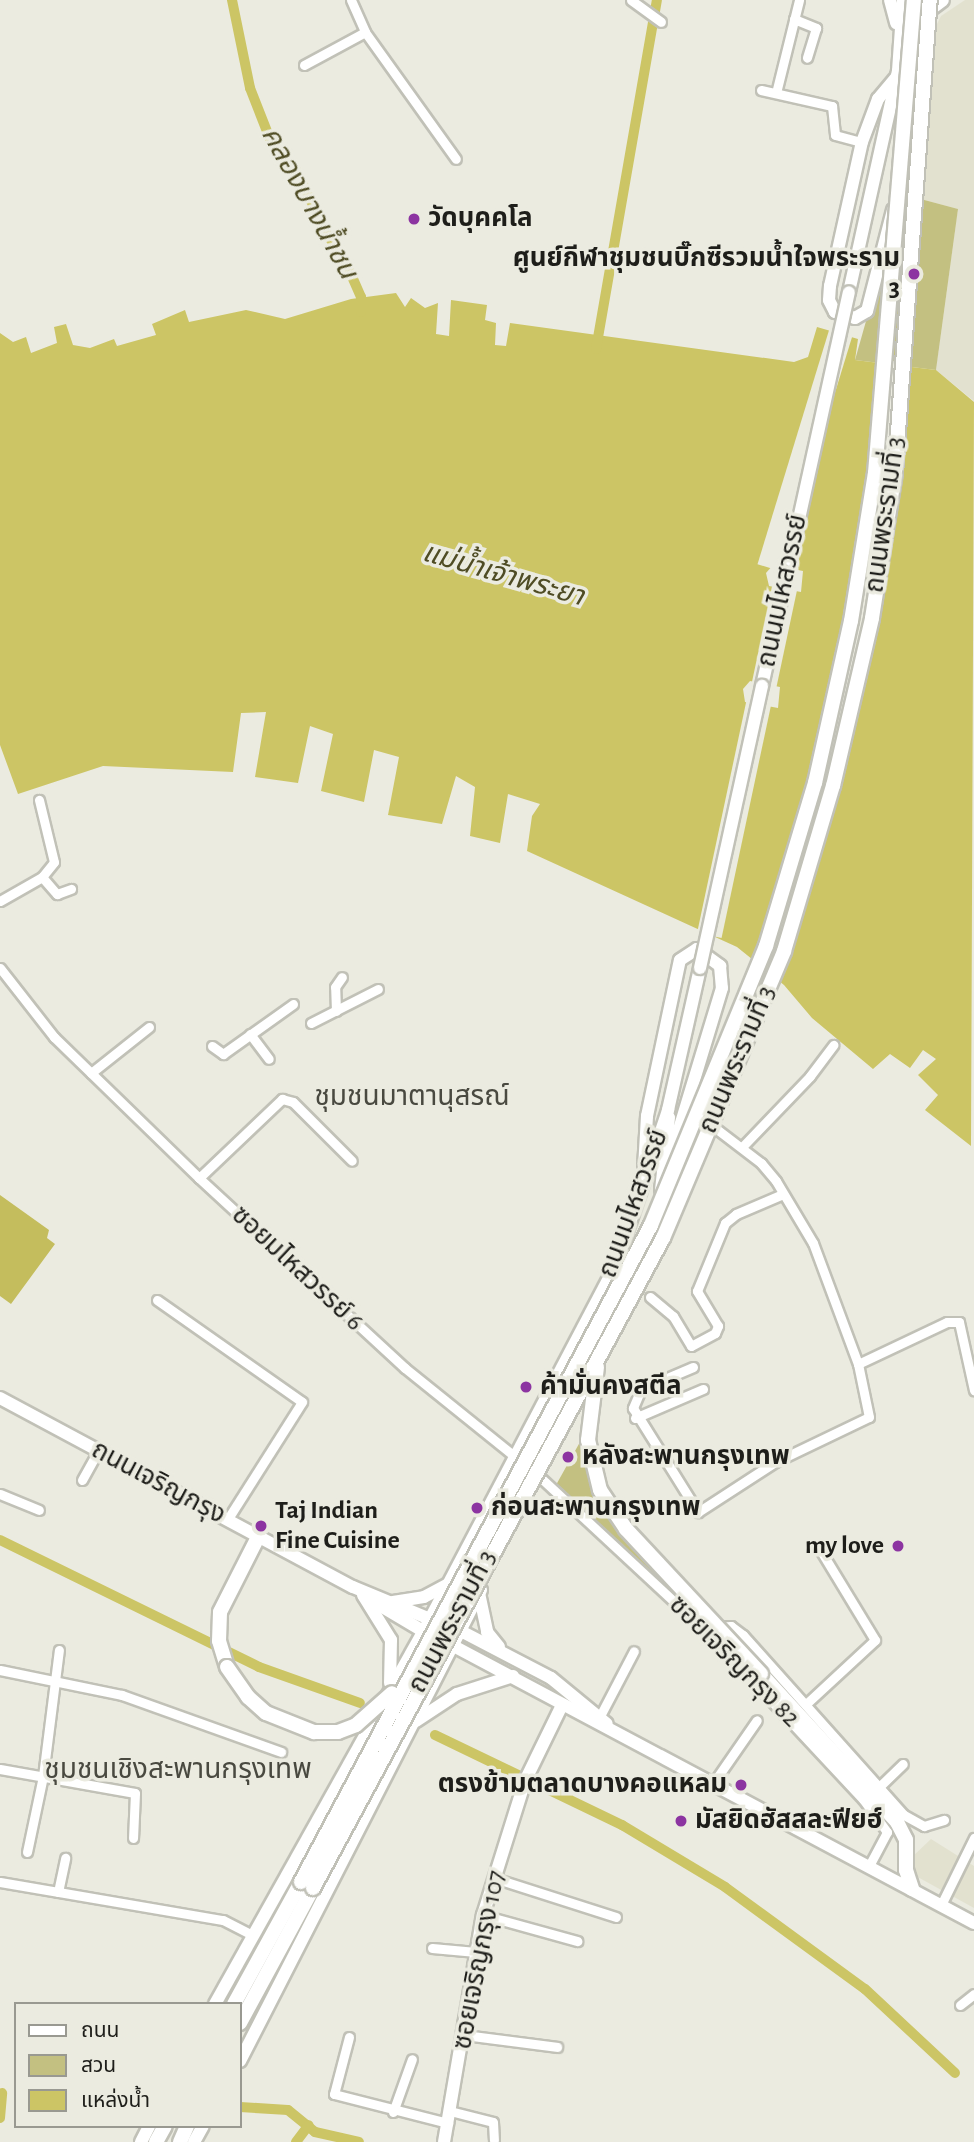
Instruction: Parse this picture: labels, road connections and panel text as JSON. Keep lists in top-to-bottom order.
{
  "streets": {
    "main road": [
      "ถนนพระรามที่ 3",
      "ถนนมไหสวรรย์",
      "ถนนเจริญกรุง",
      "ซอยเจริญกรุง 107"
    ],
    "street": ["ซอยมไหสวรรย์ 6", "ซอยเจริญกรุง 82"]
  },
  "crossings": [
    ["ถนนพระรามที่ 3", "ถนนมไหสวรรย์"],
    ["ถนนพระรามที่ 3", "ถนนเจริญกรุง"],
    ["ถนนมไหสวรรย์", "ซอยมไหสวรรย์ 6"],
    ["ถนนมไหสวรรย์", "ถนนเจริญกรุง"],
    ["ถนนมไหสวรรย์", "ซอยเจริญกรุง 82"],
    ["ถนนเจริญกรุง", "ซอยเจริญกรุง 82"],
    ["ถนนเจริญกรุง", "ซอยเจริญกรุง 107"]
  ],
  "districts": ["ชุมชนมาตานุสรณ์", "ชุมชนเชิงสะพานกรุงเทพ"],
  "water": ["คลองบางน้ำชน", "แม่น้ำเจ้าพระยา"],
  "places": [
    "วัดบุคคโล",
    "ศูนย์กีฬาชุมชนบิ๊กซีรวมน้ำใจพระราม 3",
    "ค้ามั่นคงสตีล",
    "หลังสะพานกรุงเทพ",
    "ก่อนสะพานกรุงเทพ",
    "Taj Indian Fine Cuisine",
    "my love",
    "ตรงข้ามตลาดบางคอแหลม",
    "มัสยิดฮัสสละฟียฮ์"
  ],
  "legend": ["ถนน", "สวน", "แหล่งน้ำ"]
}
